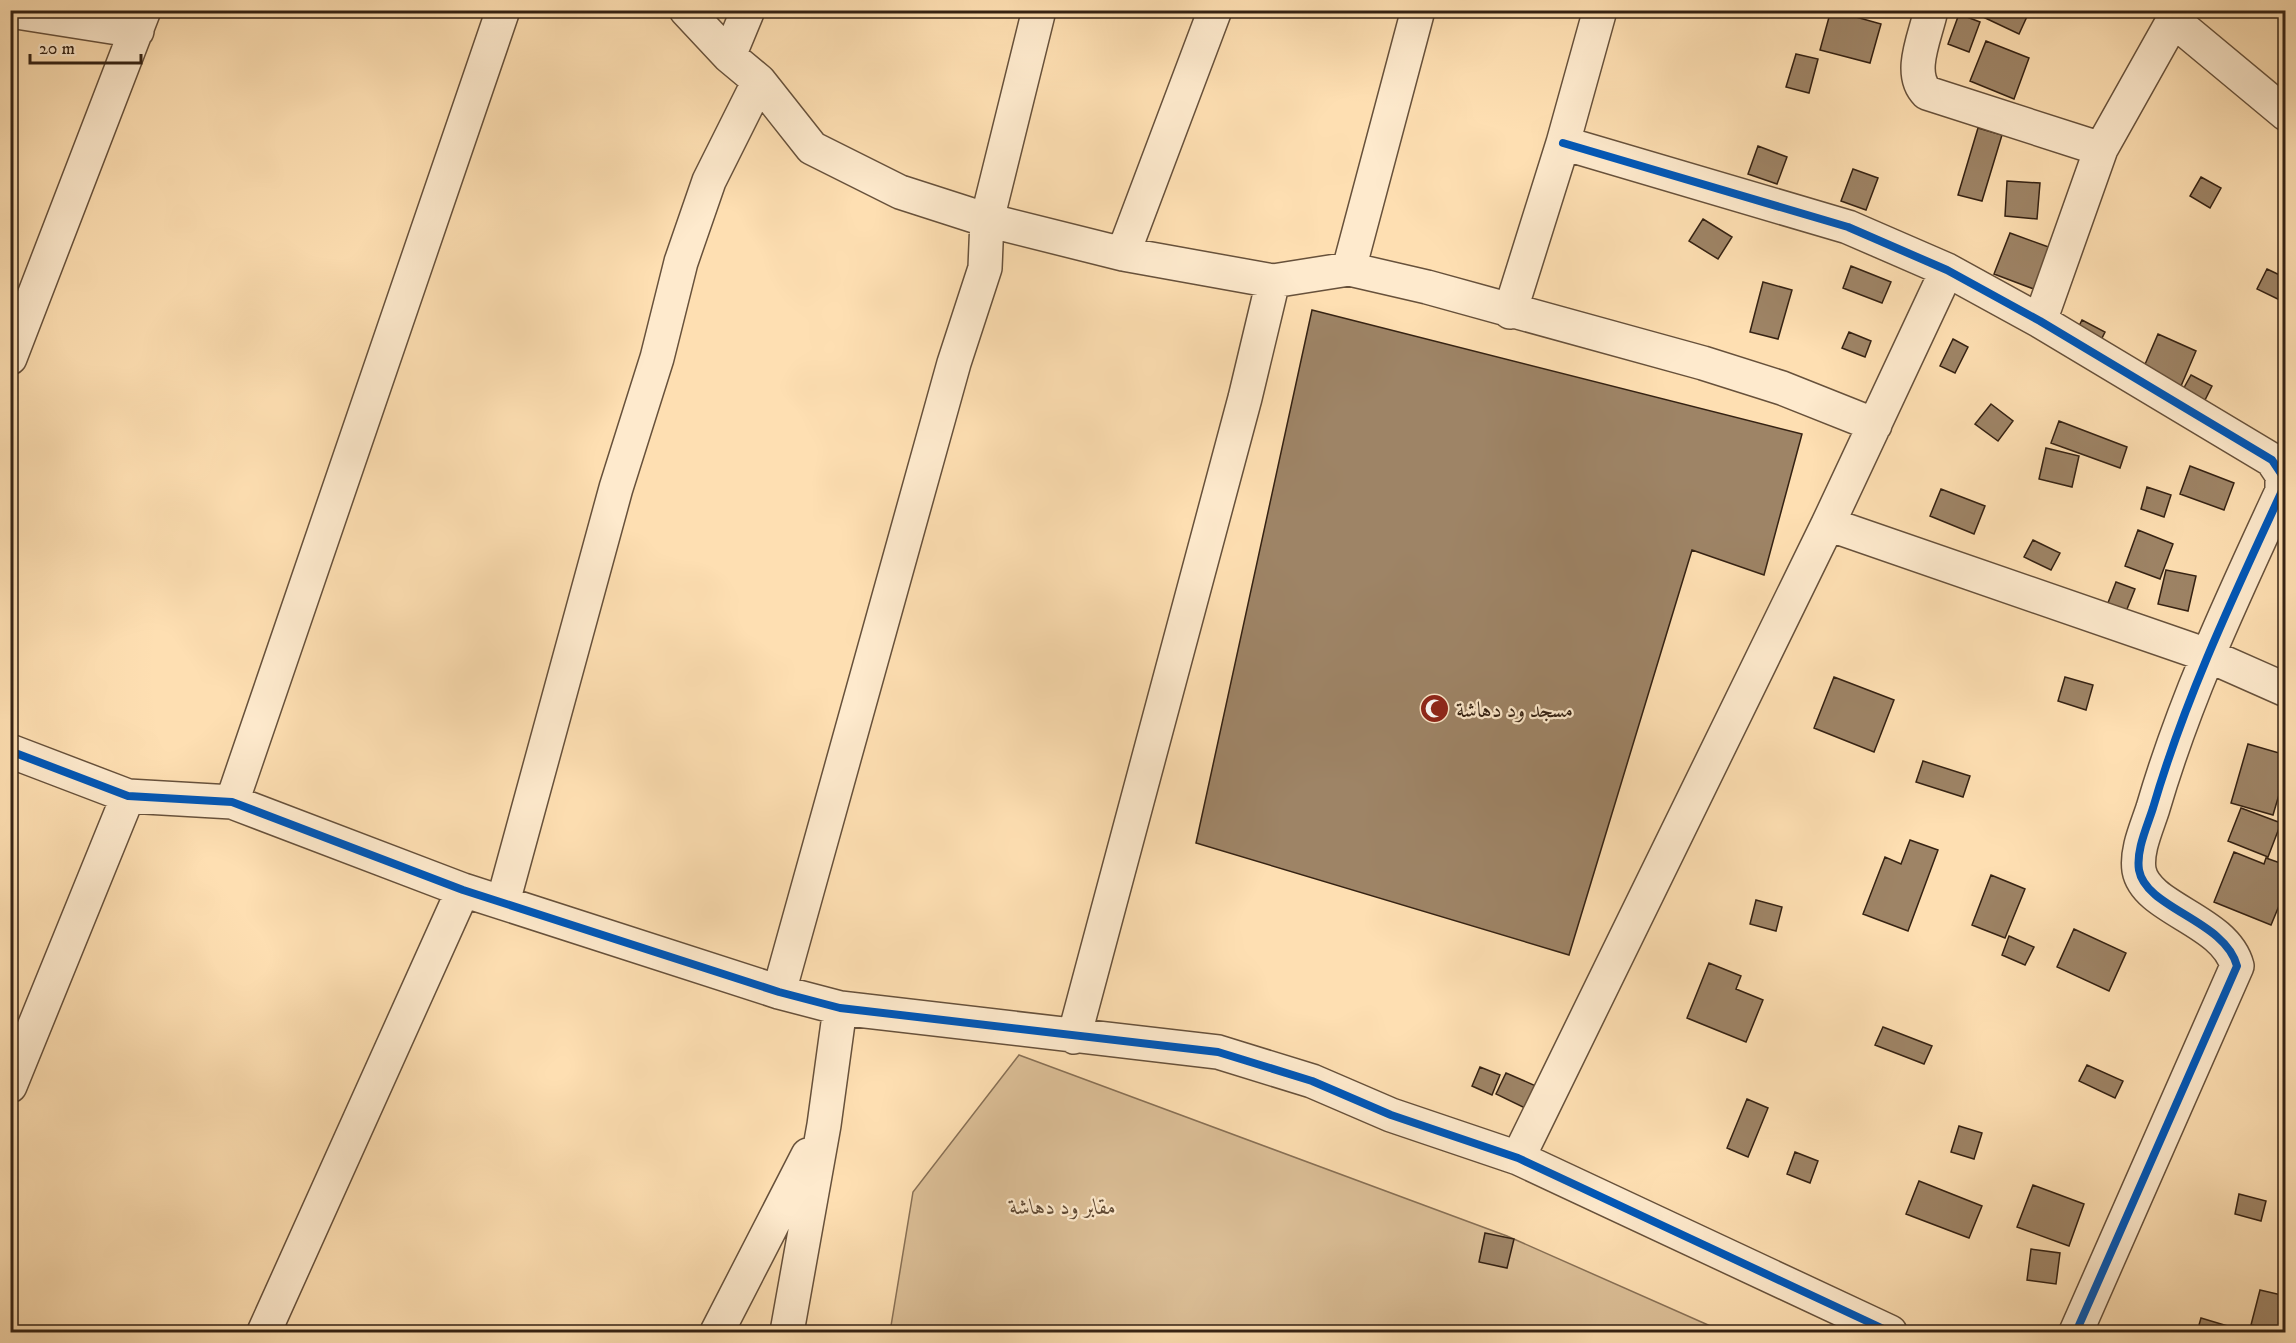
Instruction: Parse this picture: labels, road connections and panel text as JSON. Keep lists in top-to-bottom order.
{
  "parks": ["مقابر ود دهاشة"],
  "places": {
    "mosque": ["مسجد ود دهاشة"]
  },
  "scale_bar": "20 m"
}
